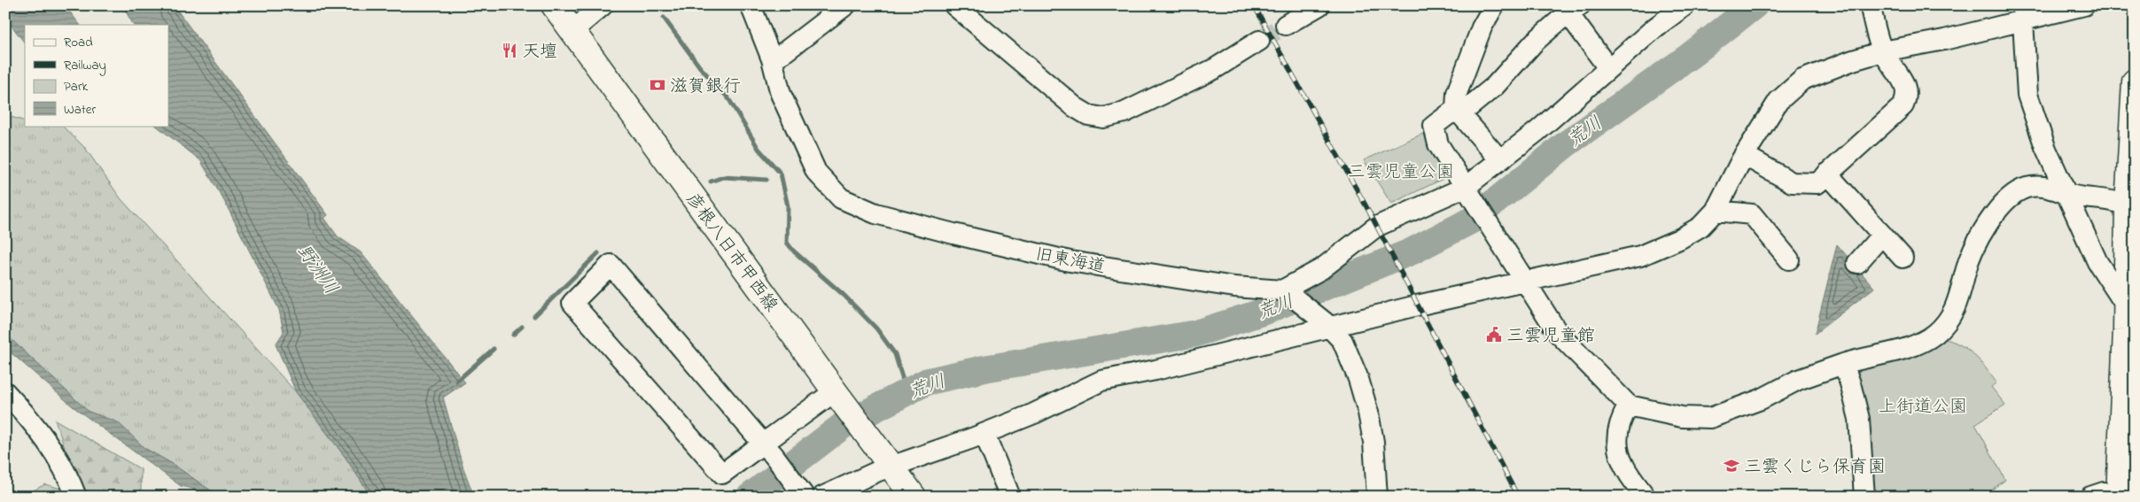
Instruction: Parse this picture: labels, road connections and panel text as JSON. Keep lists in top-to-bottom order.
{
  "streets": {
    "main road": ["彦根八日市甲西線"],
    "street": ["旧東海道"]
  },
  "water": ["荒川", "野洲川"],
  "parks": ["三雲児童公園", "上街道公園"],
  "places": {
    "restaurant": ["天壇"],
    "bank": ["滋賀銀行"],
    "public building": ["三雲児童館"],
    "school or university": ["三雲くじら保育園"]
  },
  "legend": [
    "Road",
    "Railway",
    "Park",
    "Water"
  ]
}
